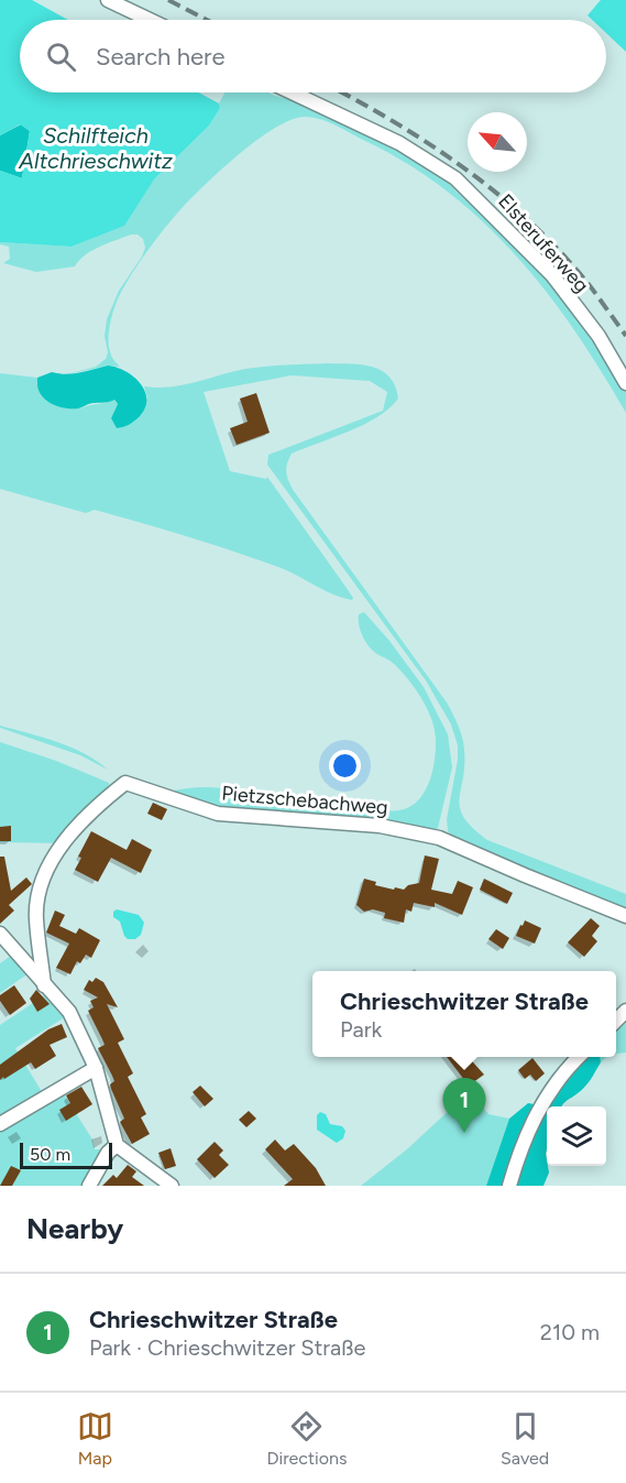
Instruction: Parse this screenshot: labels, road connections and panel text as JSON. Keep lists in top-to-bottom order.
{
  "streets": {
    "street": ["Elsteruferweg", "Pietzschebachweg"]
  },
  "water": ["Schilfteich Altchrieschwitz"],
  "scale_bar": "50 m",
  "north": "top left",
  "page": {
    "search": "Search here",
    "popup": ["Chrieschwitzer Straße", "Park"],
    "pins": "1",
    "scale": "50 m",
    "heading": "Nearby",
    "list": [
      {
        "mark": "1",
        "name": "Chrieschwitzer Straße",
        "note": "Park · Chrieschwitzer Straße",
        "value": "210 m"
      }
    ],
    "nav": ["Map", "Directions", "Saved"]
  }
}
